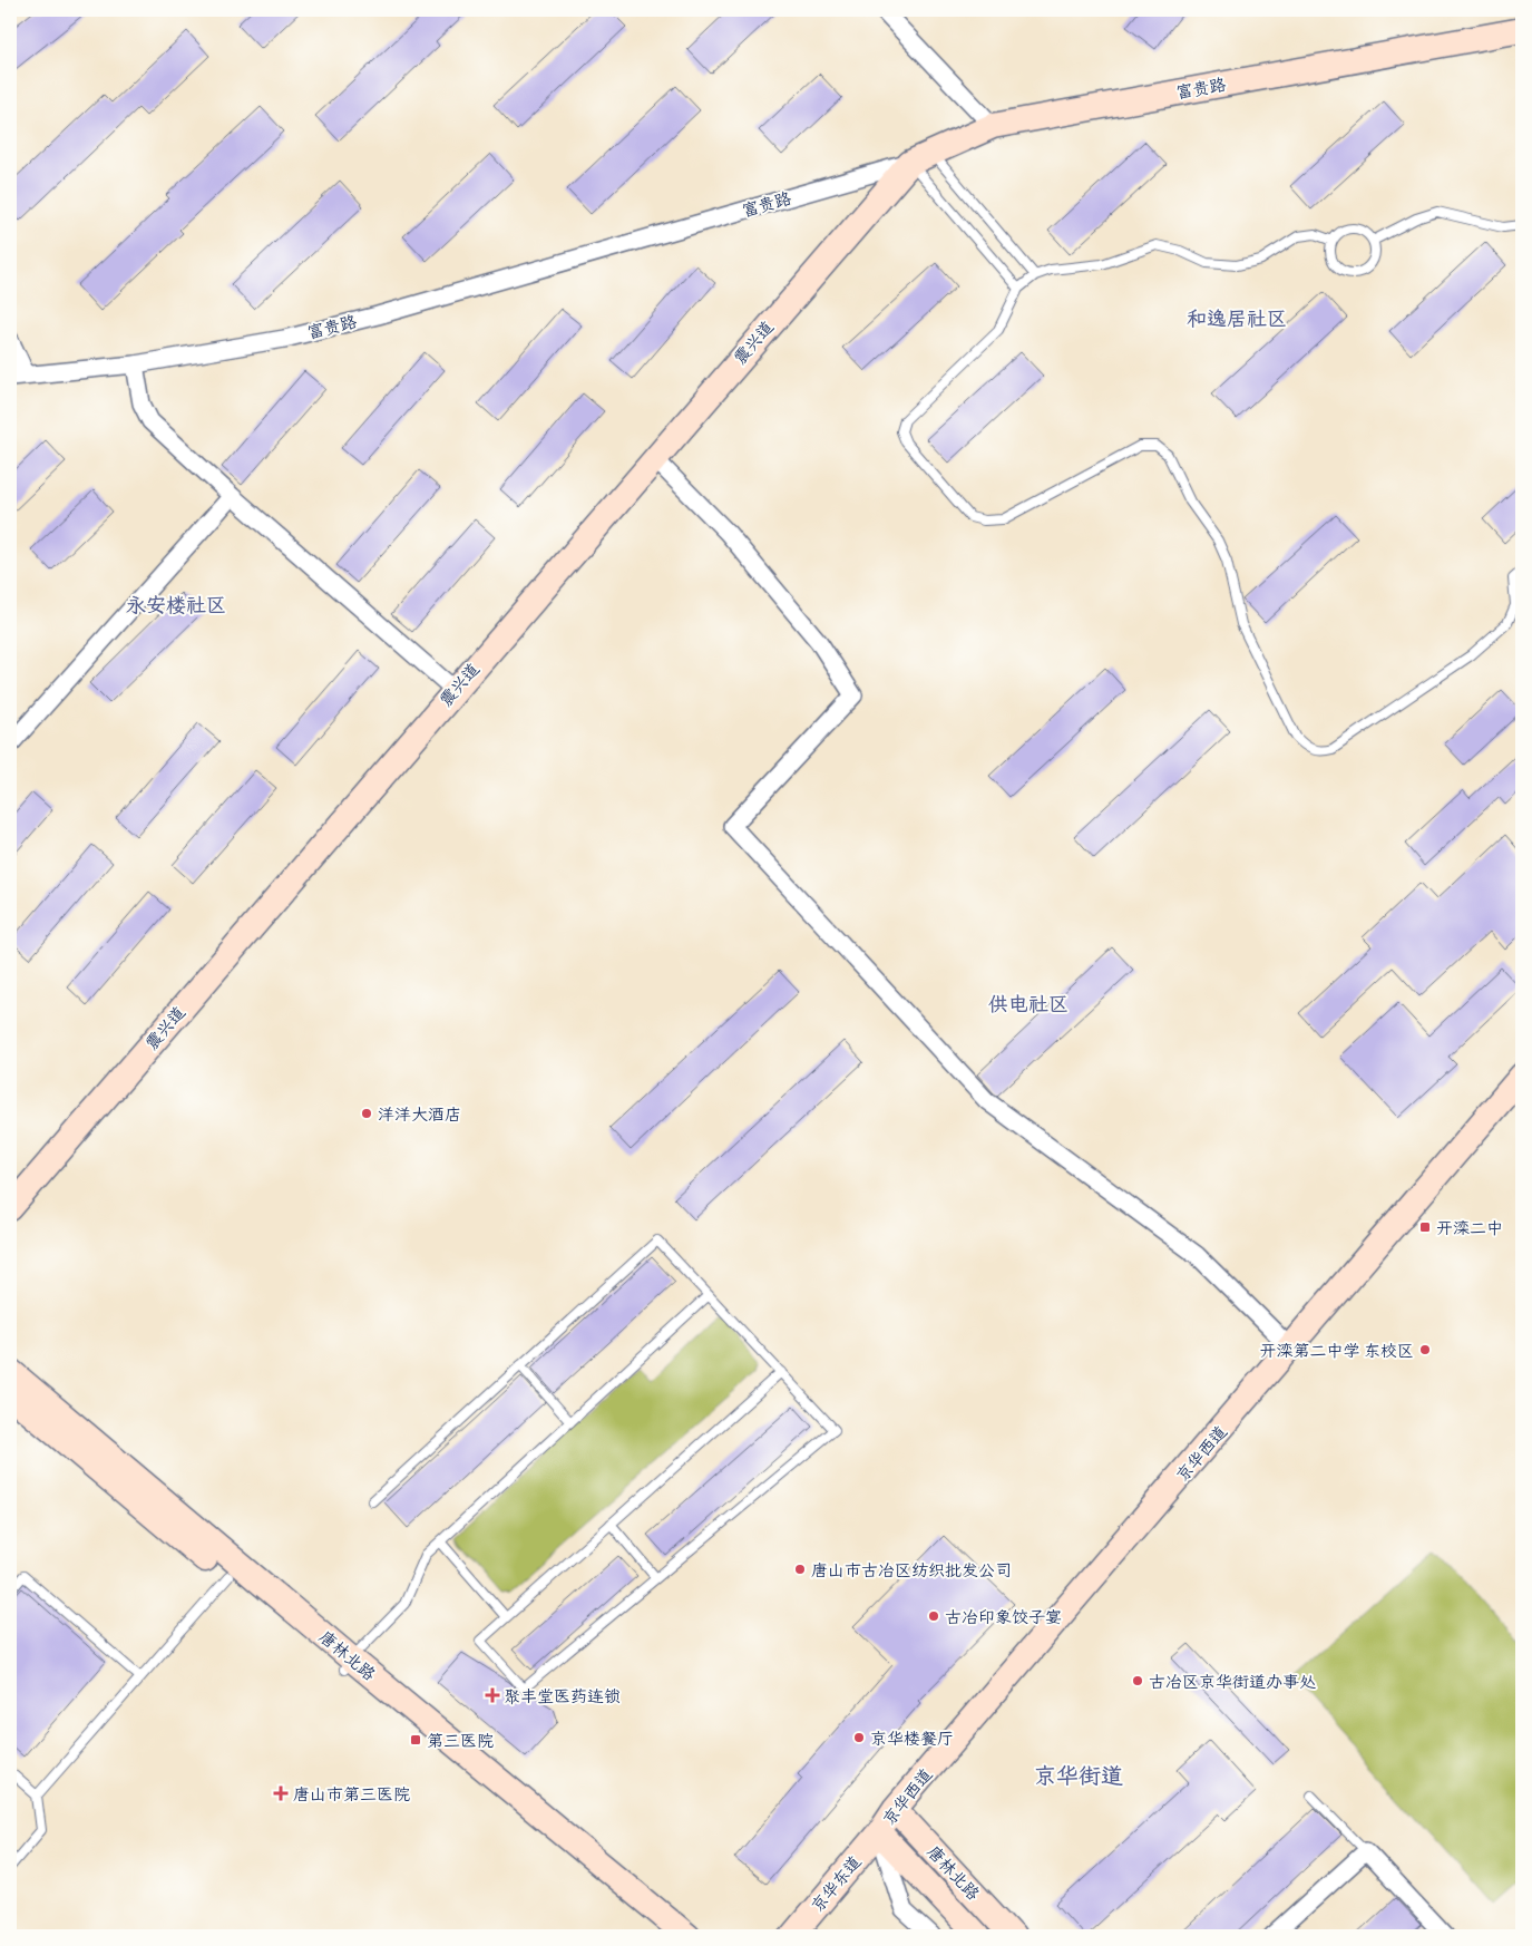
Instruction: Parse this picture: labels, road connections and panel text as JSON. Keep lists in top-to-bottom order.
{
  "streets": {
    "main road": [
      "富贵路",
      "震兴道",
      "京华西道",
      "唐林北路",
      "京华东道"
    ]
  },
  "crossings": [
    ["富贵路", "震兴道"],
    ["京华西道", "唐林北路"],
    ["京华西道", "京华东道"],
    ["唐林北路", "京华东道"]
  ],
  "districts": [
    "和逸居社区",
    "永安楼社区",
    "供电社区",
    "京华街道"
  ],
  "places": {
    "other": [
      "洋洋大酒店",
      "开滦第二中学 东校区",
      "唐山市古冶区纺织批发公司",
      "古冶印象饺子宴",
      "古冶区京华街道办事处",
      "京华楼餐厅"
    ],
    "transit": ["开滦二中", "第三医院"],
    "health": ["聚丰堂医药连锁", "唐山市第三医院"]
  }
}
